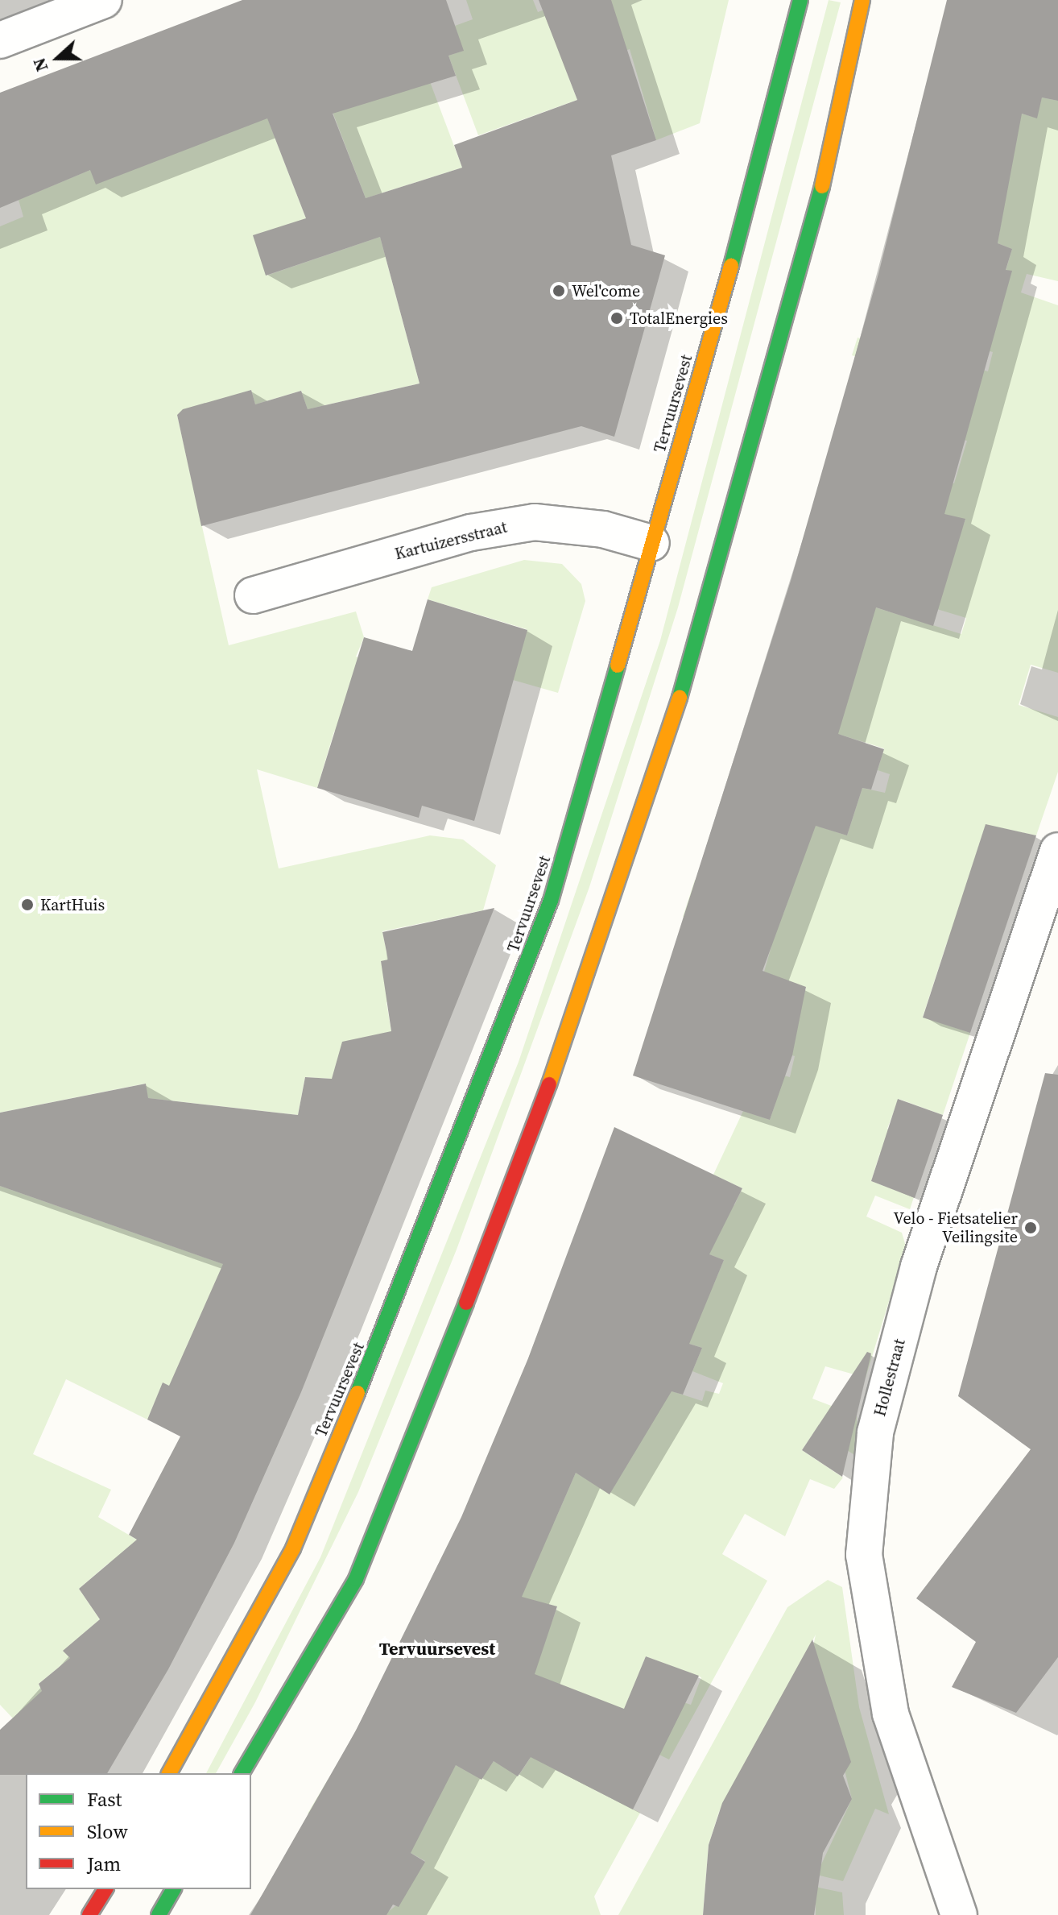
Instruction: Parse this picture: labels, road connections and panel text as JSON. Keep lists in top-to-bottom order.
{
  "streets": {
    "main road": ["Tervuursevest"],
    "street": ["Kartuizersstraat", "Hollestraat"]
  },
  "crossings": [
    ["Tervuursevest", "Kartuizersstraat"]
  ],
  "districts": ["Tervuursevest"],
  "places": [
    "Wel'come",
    "TotalEnergies",
    "KartHuis",
    "Velo - Fietsatelier Veilingsite"
  ],
  "legend": ["Fast", "Slow", "Jam"],
  "north": "left"
}
